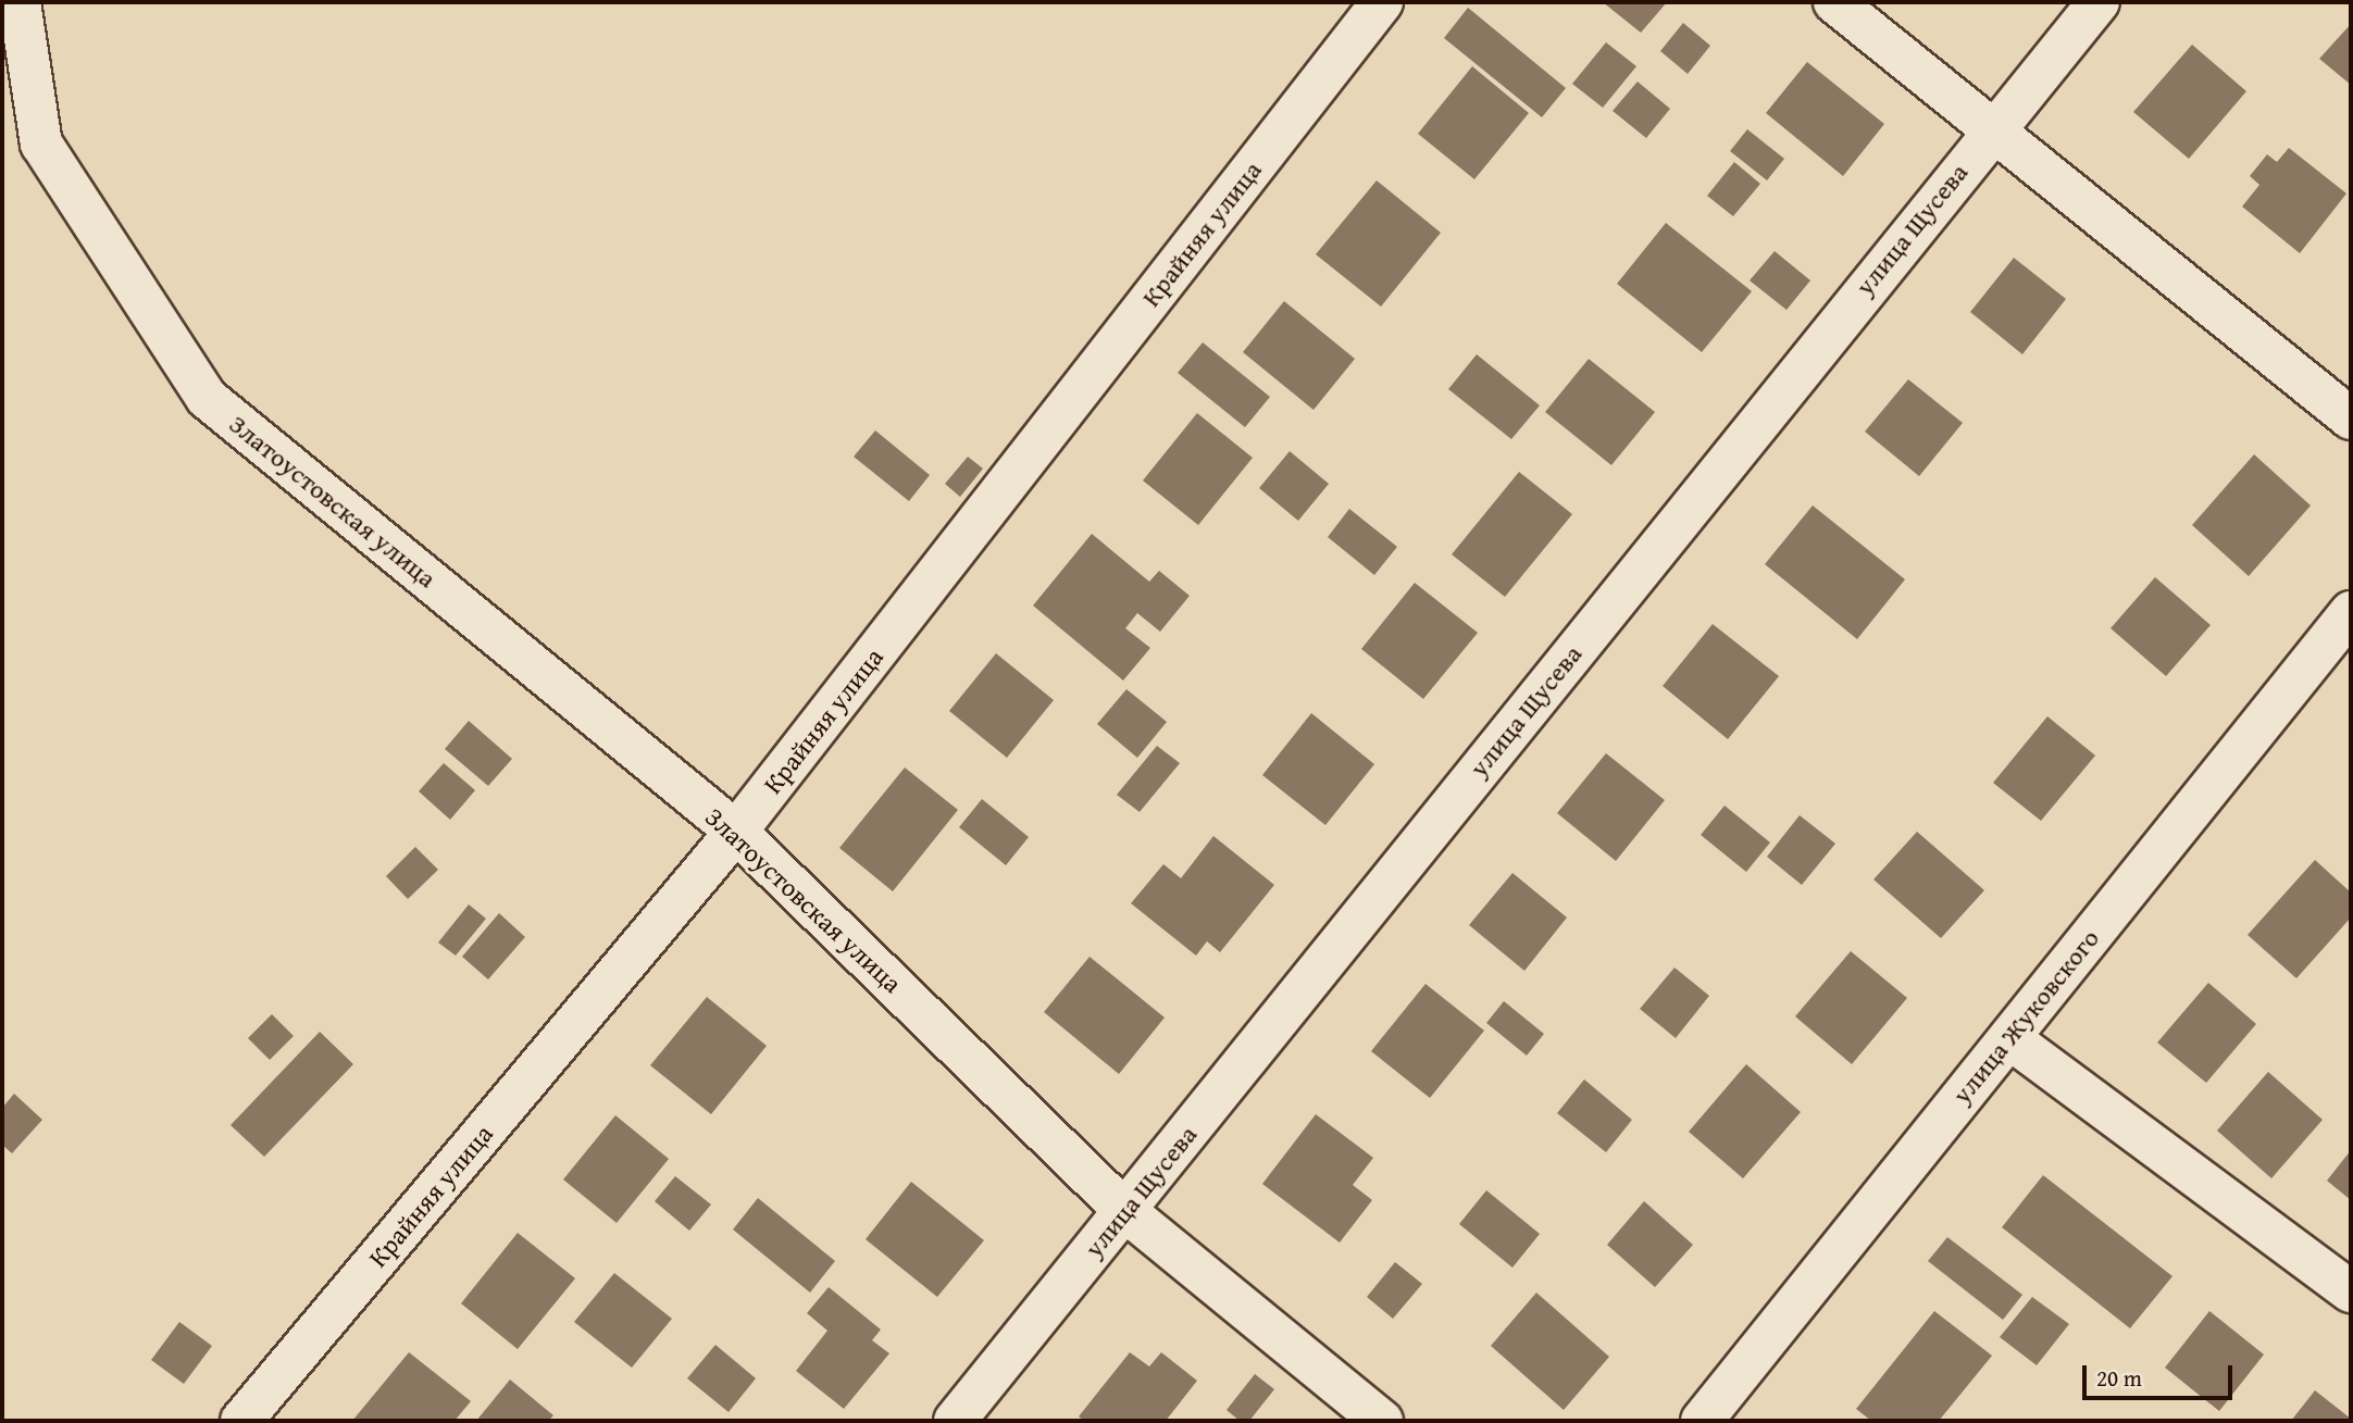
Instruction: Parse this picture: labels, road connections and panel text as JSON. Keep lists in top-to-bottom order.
{
  "streets": {
    "street": [
      "улица Щусева",
      "Крайняя улица",
      "Златоустовская улица",
      "улица Жуковского"
    ]
  },
  "crossings": [
    ["улица Щусева", "Златоустовская улица"],
    ["Крайняя улица", "Златоустовская улица"]
  ],
  "scale_bar": "20 m"
}
